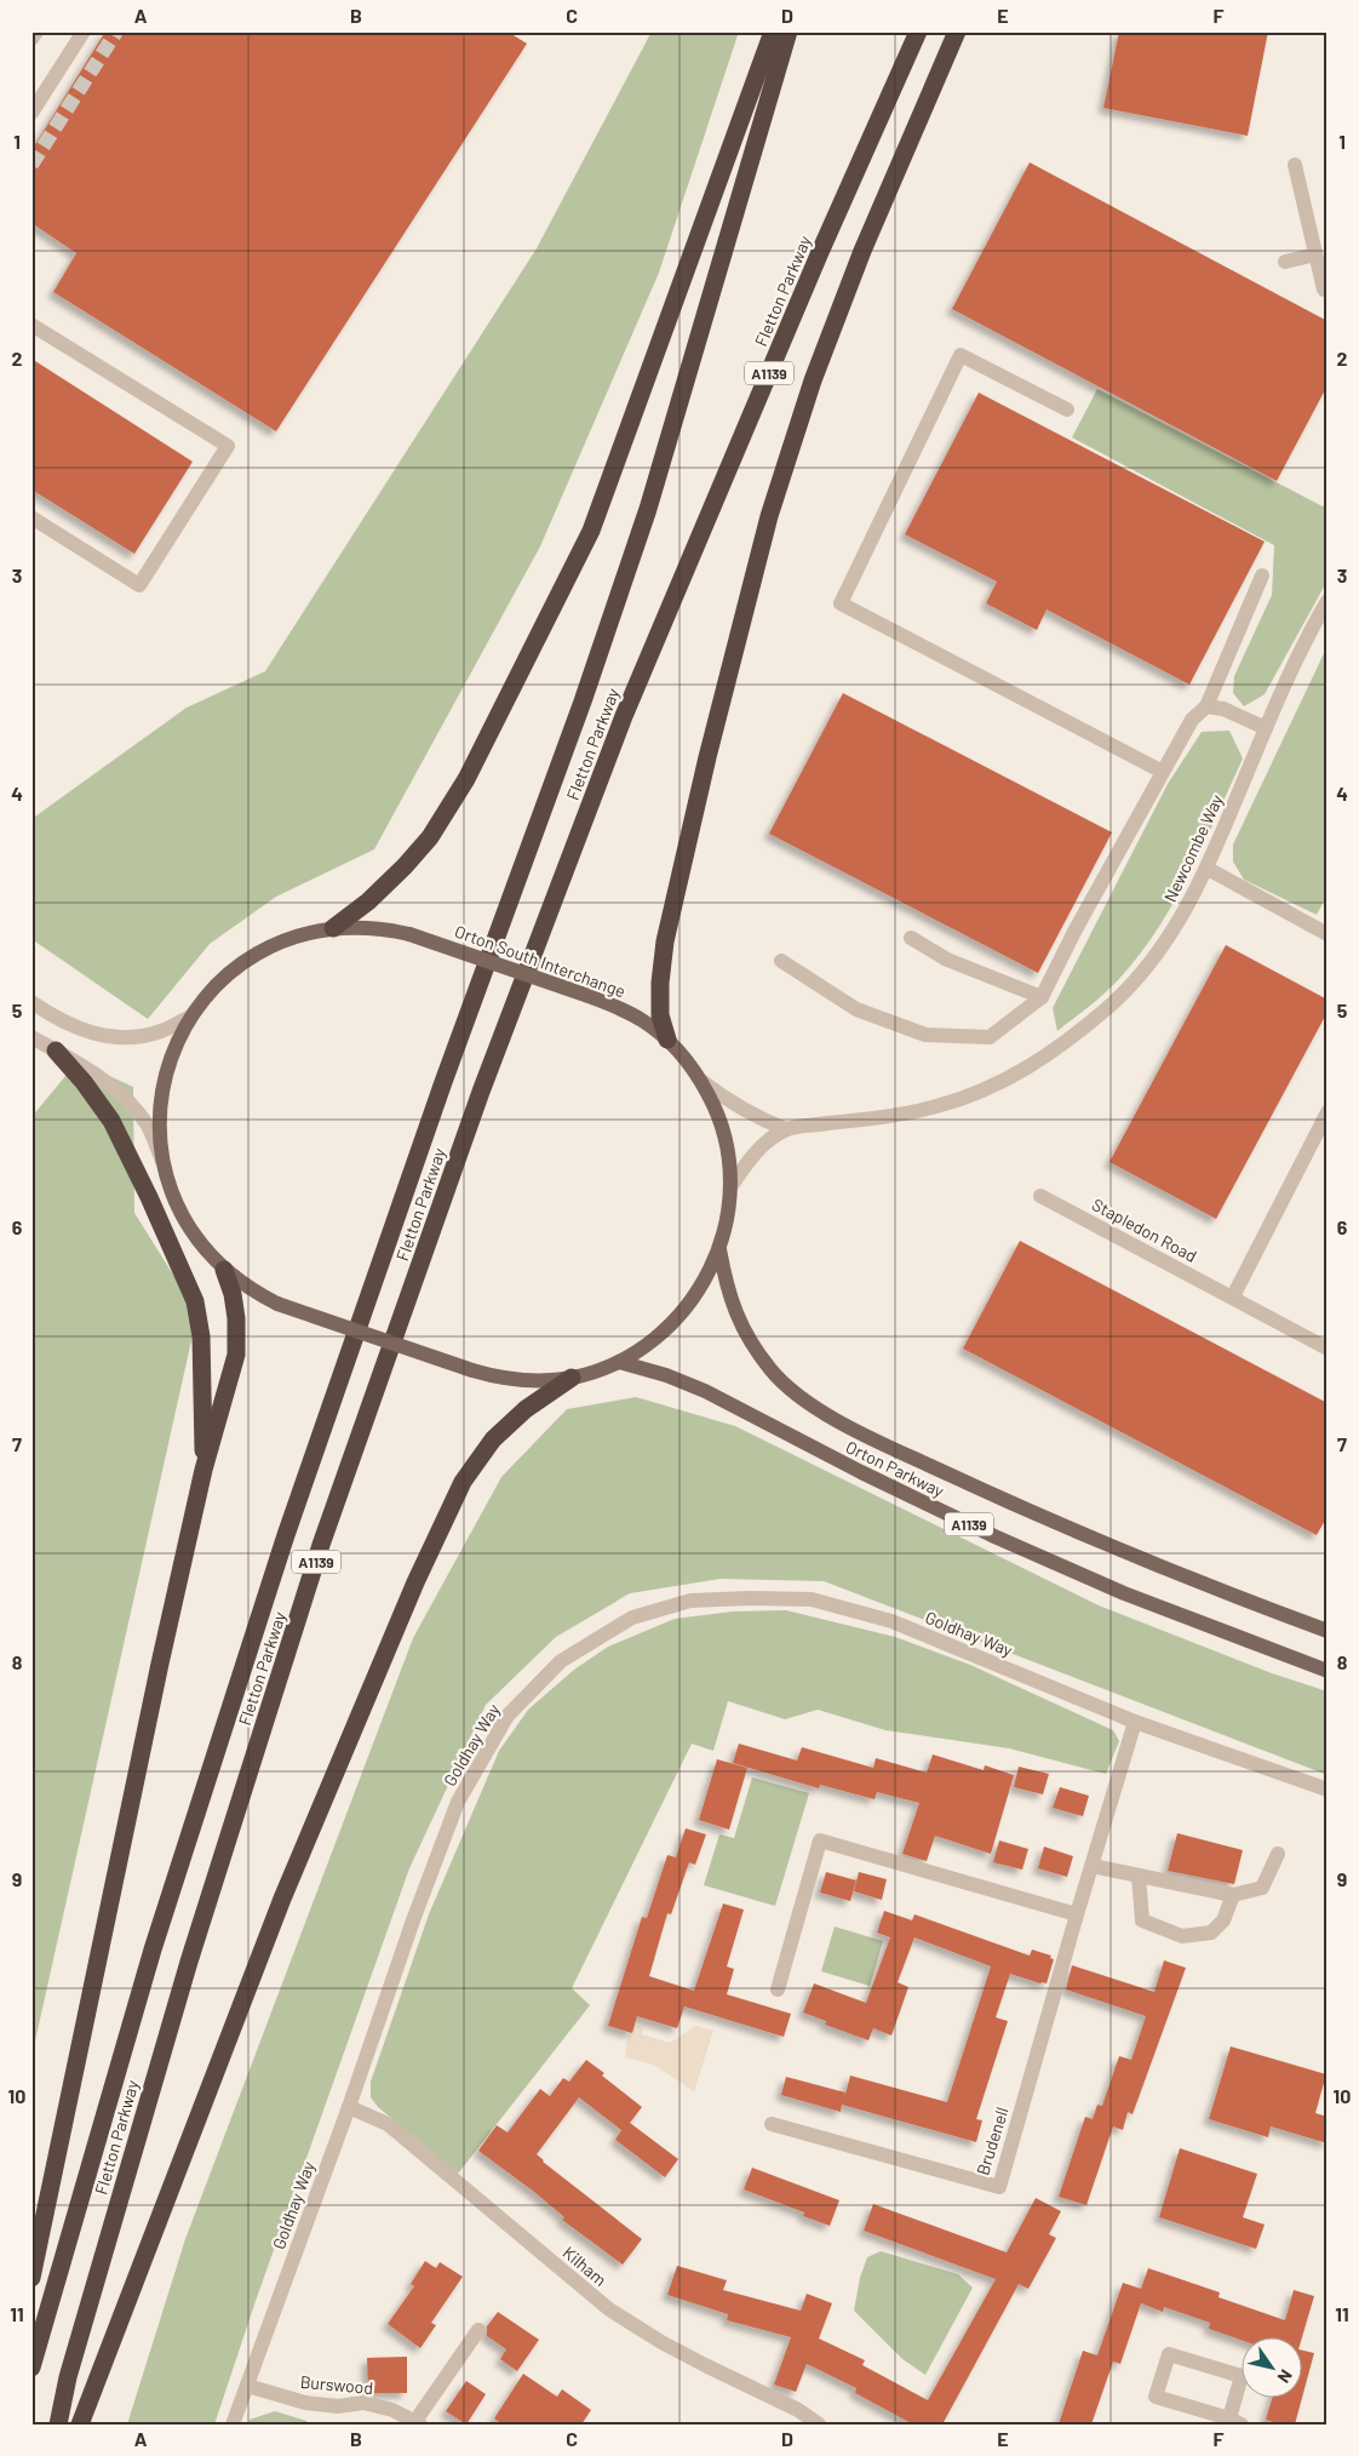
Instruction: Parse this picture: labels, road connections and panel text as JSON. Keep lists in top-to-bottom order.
{
  "streets": {
    "highway": ["Fletton Parkway", "A1139"],
    "main road": ["Orton South Interchange", "Orton Parkway"],
    "street": [
      "Newcombe Way",
      "Stapledon Road",
      "Goldhay Way",
      "Brudenell",
      "Kilham",
      "Burswood"
    ]
  },
  "crossings": [
    ["Newcombe Way", "Orton South Interchange"],
    ["Orton South Interchange", "Orton Parkway"],
    ["Goldhay Way", "Brudenell"],
    ["Goldhay Way", "Kilham"],
    ["Goldhay Way", "Burswood"]
  ],
  "north": "bottom right",
  "grid": {
    "columns": [
      "A",
      "B",
      "C",
      "D",
      "E",
      "F"
    ],
    "rows": [
      "1",
      "2",
      "3",
      "4",
      "5",
      "6",
      "7",
      "8",
      "9",
      "10",
      "11"
    ]
  }
}
